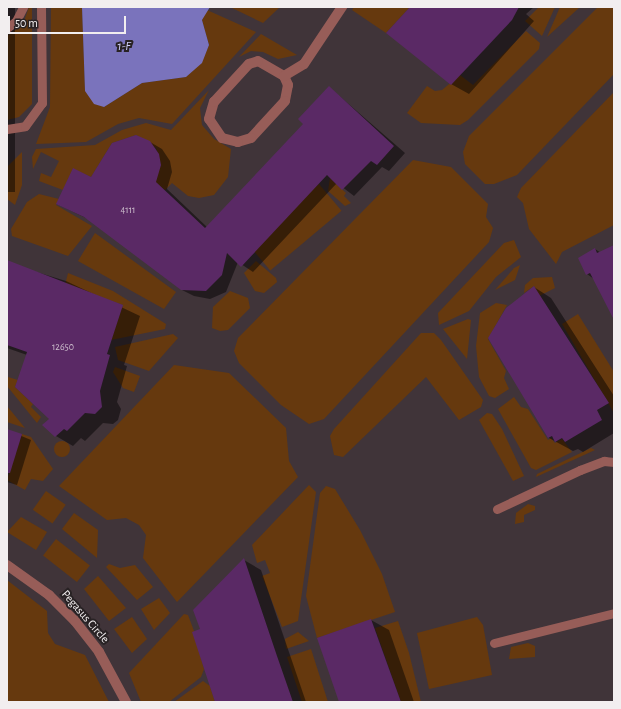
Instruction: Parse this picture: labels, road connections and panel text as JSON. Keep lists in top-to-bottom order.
{
  "streets": {
    "street": ["Pegasus Circle"]
  },
  "water": ["1-F"],
  "house_numbers": ["4111", "12650"],
  "scale_bar": "50 m"
}
